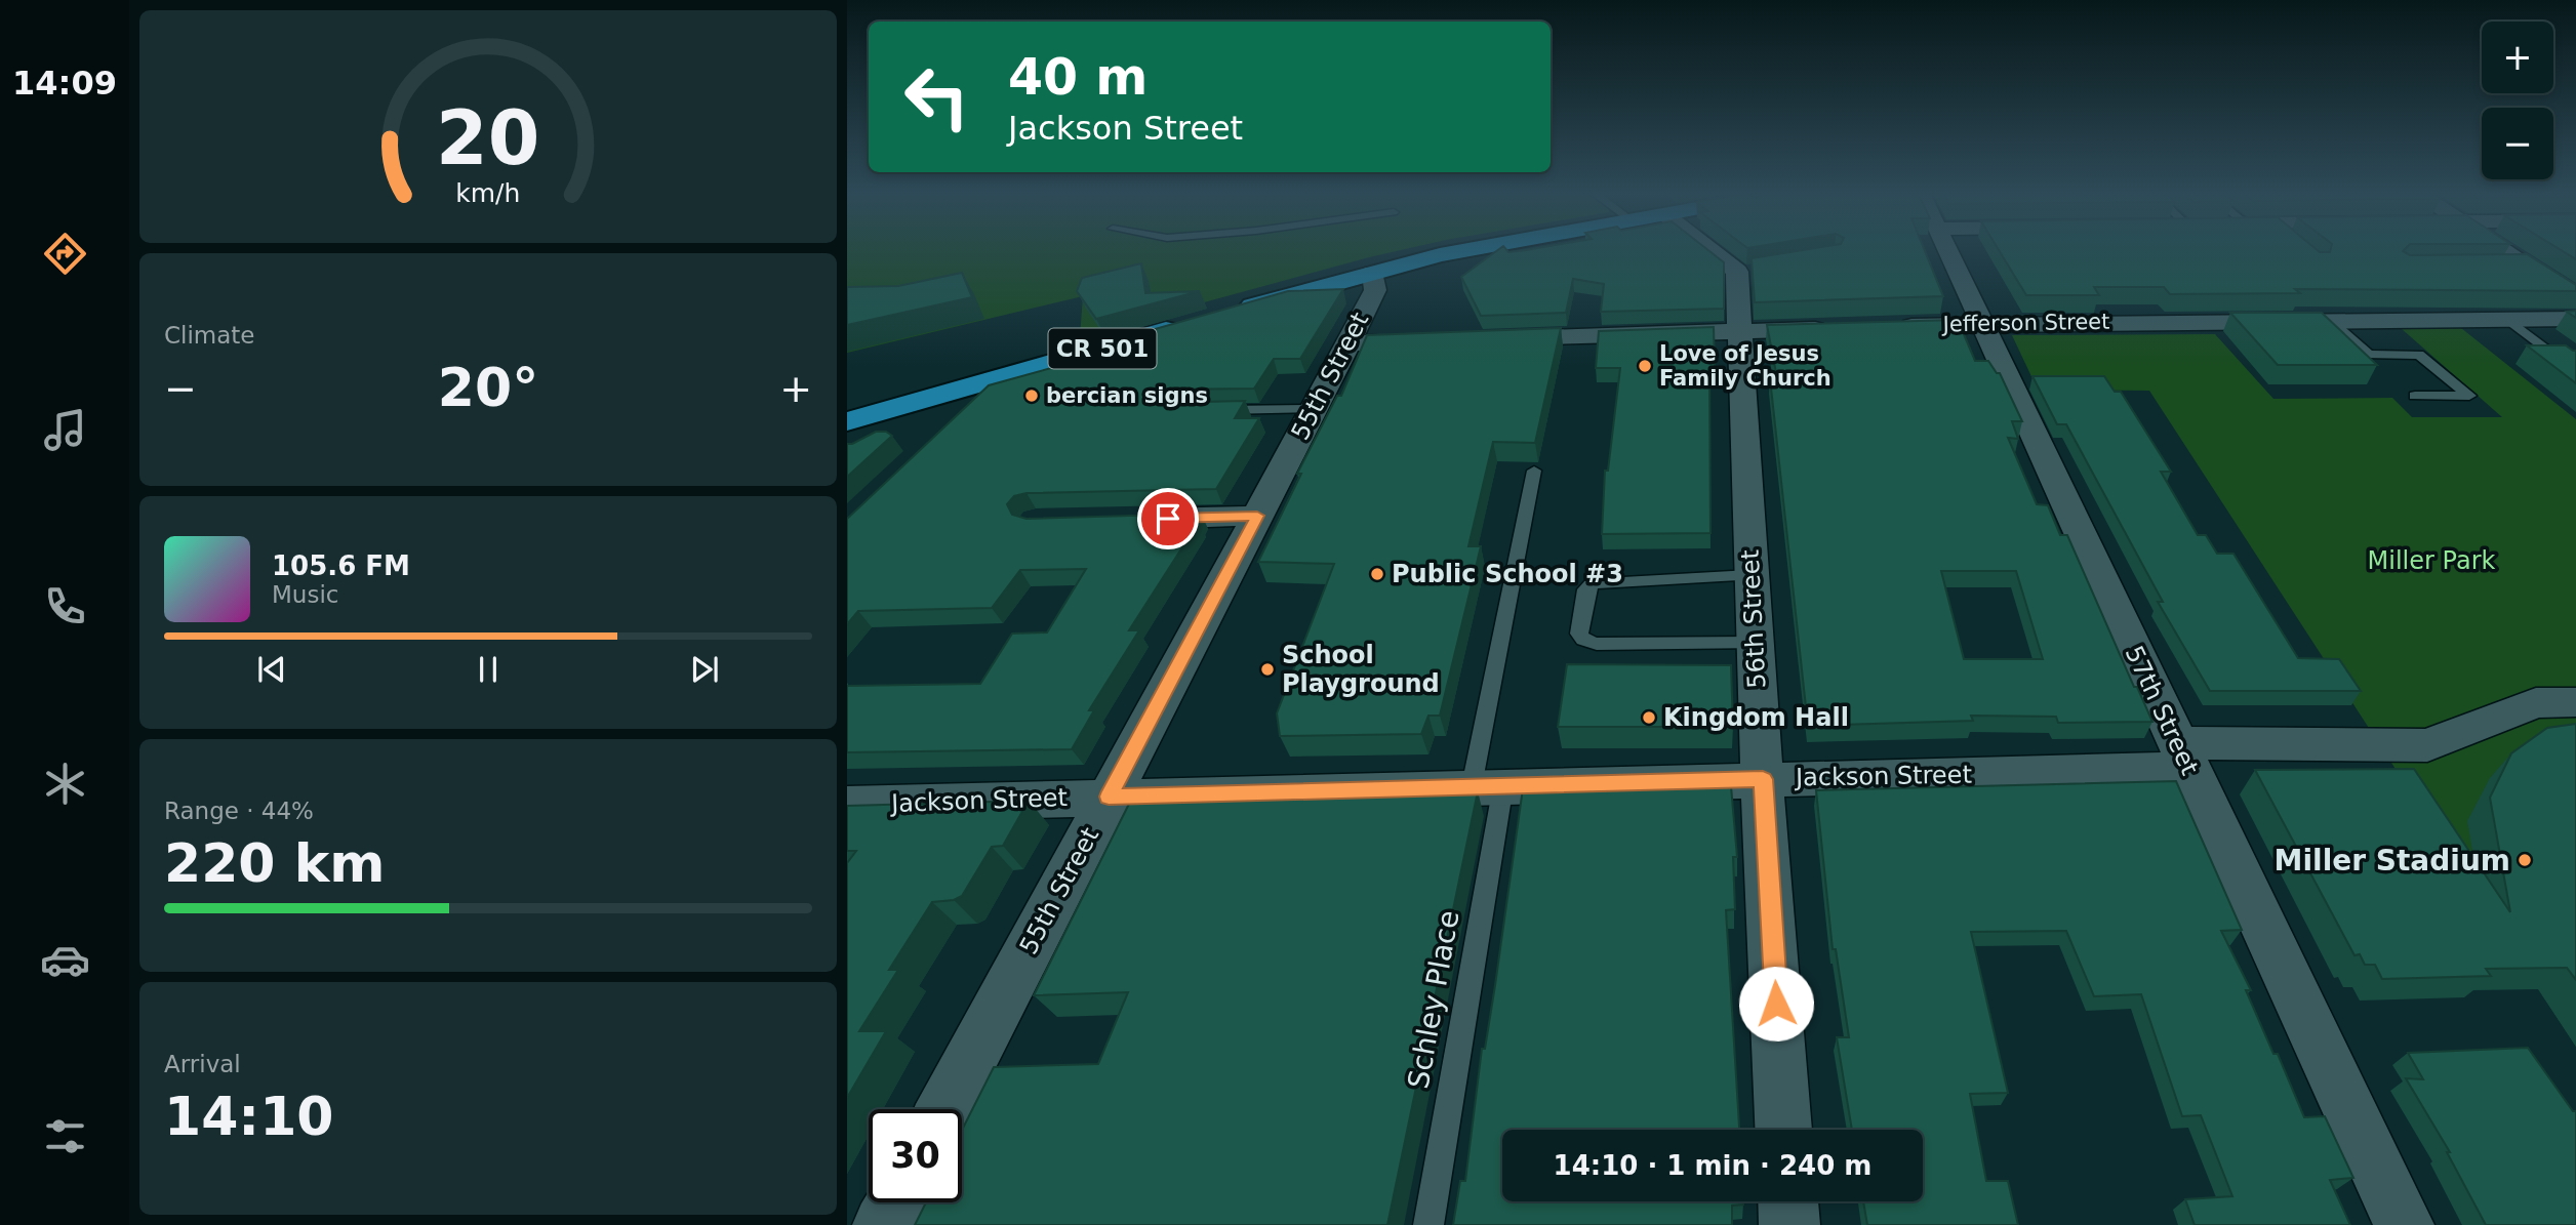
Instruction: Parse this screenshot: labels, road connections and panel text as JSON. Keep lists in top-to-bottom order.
{
  "streets": {
    "main road": ["CR 501"],
    "street": [
      "Jefferson Street",
      "55th Street",
      "56th Street",
      "57th Street",
      "Jackson Street"
    ],
    "lane": ["Schley Place"]
  },
  "crossings": [
    ["Jefferson Street", "57th Street"],
    ["55th Street", "Jackson Street"],
    ["56th Street", "Jackson Street"],
    ["57th Street", "Jackson Street"],
    ["Jackson Street", "Schley Place"]
  ],
  "parks": ["Miller Park"],
  "places": [
    "Love of Jesus Family Church",
    "bercian signs",
    "Public School #3",
    "School Playground",
    "Kingdom Hall",
    "Miller Stadium"
  ],
  "page": {
    "tabs": "14:09",
    "map_buttons": ["+", "−"],
    "turn": ["40 m", "Jackson Street"],
    "tile": [
      "Climate",
      ["Range · 44%", "220 km"],
      ["Arrival", "14:10"]
    ],
    "heat": ["−", "20°", "+"],
    "song": ["105.6 FM", "Music"],
    "limit": "30",
    "trip": "14:10 · 1 min · 240 m",
    "gauge": ["20", "km/h"]
  }
}
